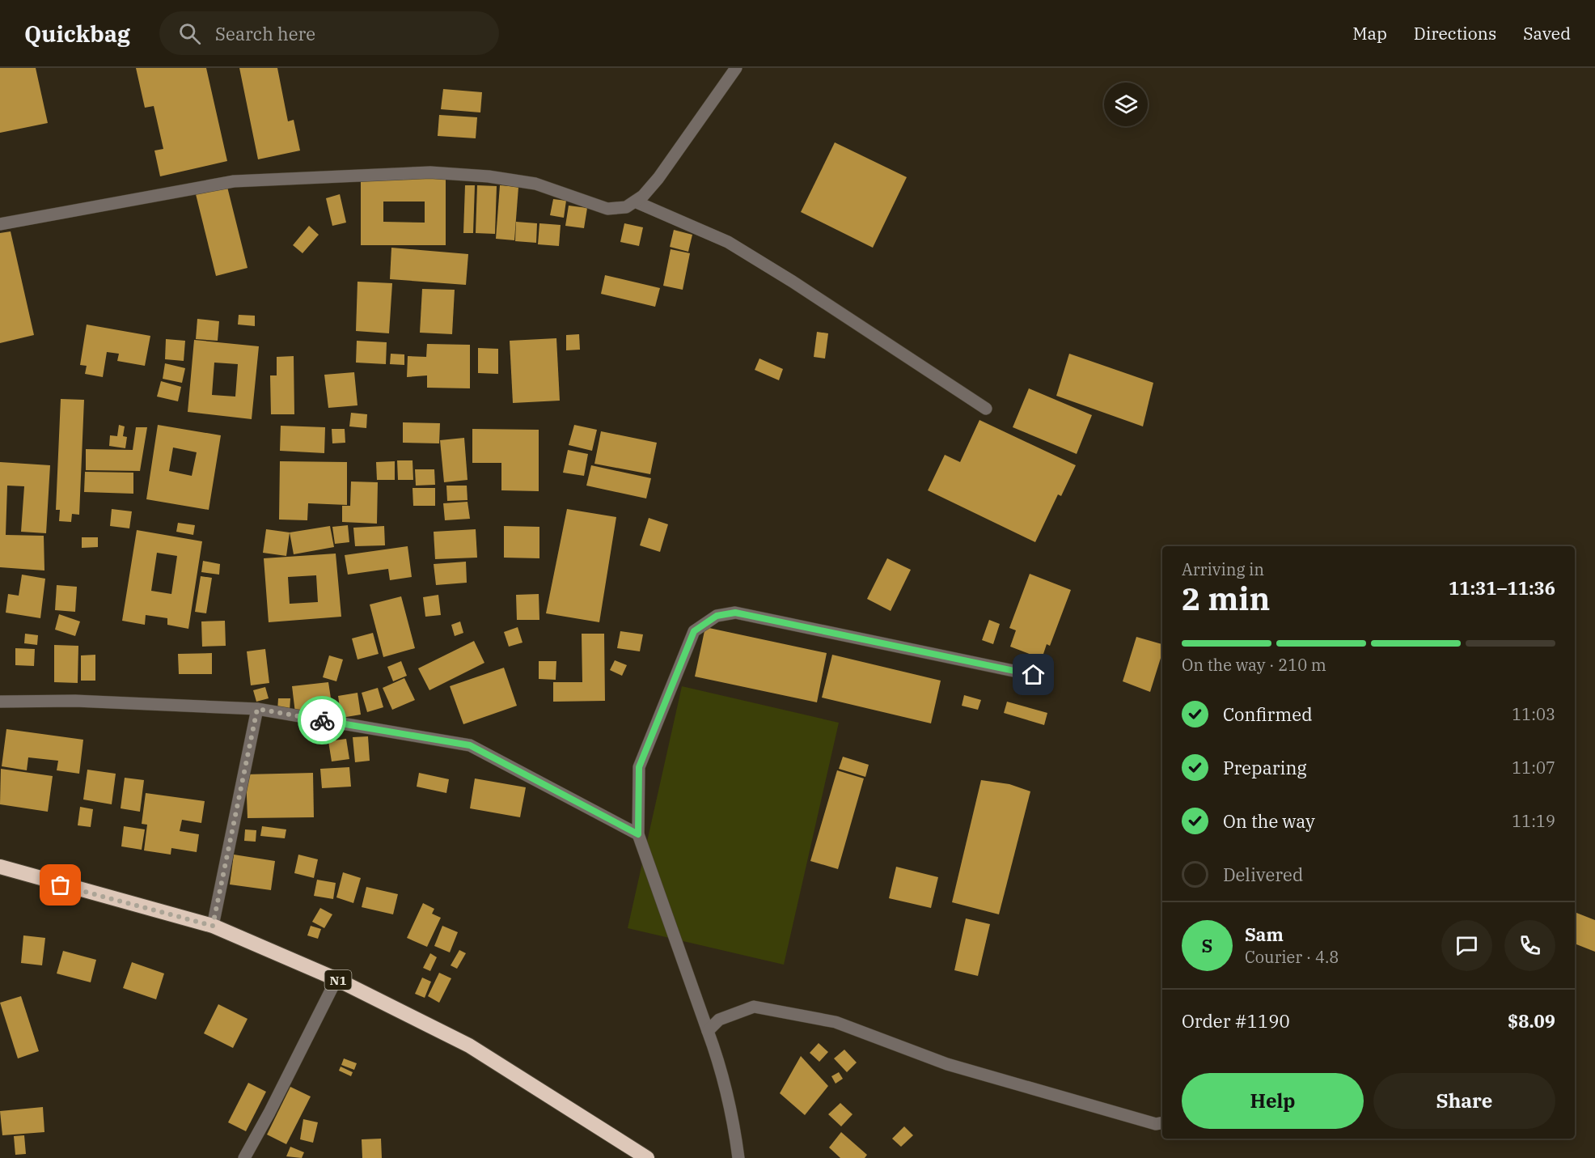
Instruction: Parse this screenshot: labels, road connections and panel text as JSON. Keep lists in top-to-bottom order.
{
  "streets": {
    "highway": ["N1"]
  },
  "page": {
    "header": "Quickbag",
    "search": "Search here",
    "nav": ["Map", "Directions", "Saved"],
    "heading": ["2 min", "Arriving in", "11:31–11:36"],
    "panel": [
      "Sam",
      "Courier · 4.8",
      "Order #1190",
      "$8.09"
    ],
    "bar": "On the way · 210 m",
    "list": [
      ["Confirmed", "11:03"],
      ["Preparing", "11:07"],
      ["On the way", "11:19"],
      "Delivered"
    ],
    "round": "S",
    "buttons": ["Help", "Share"]
  }
}
